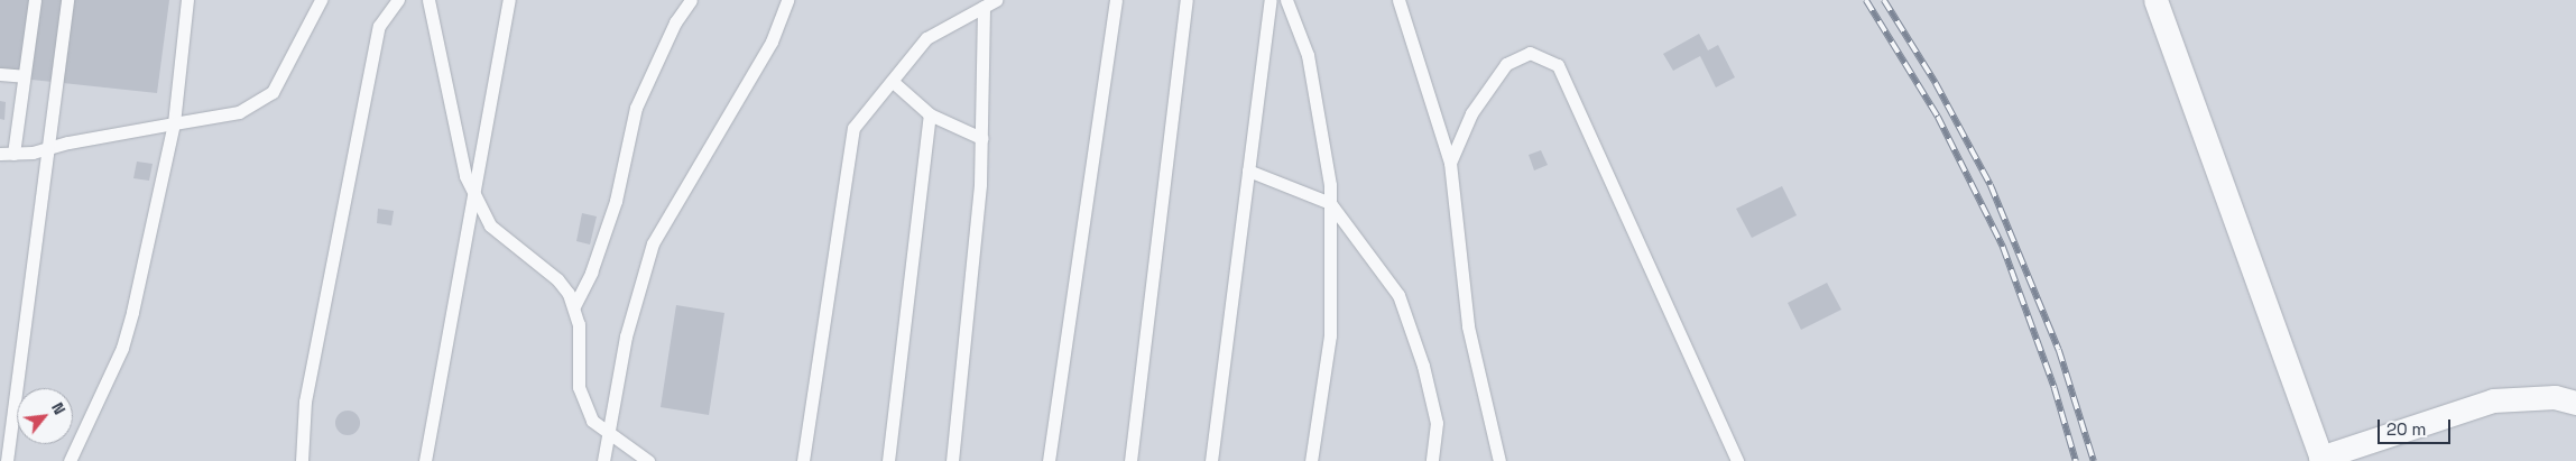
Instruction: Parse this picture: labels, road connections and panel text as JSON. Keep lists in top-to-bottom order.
{
  "scale_bar": "20 m",
  "north": "top right"
}
